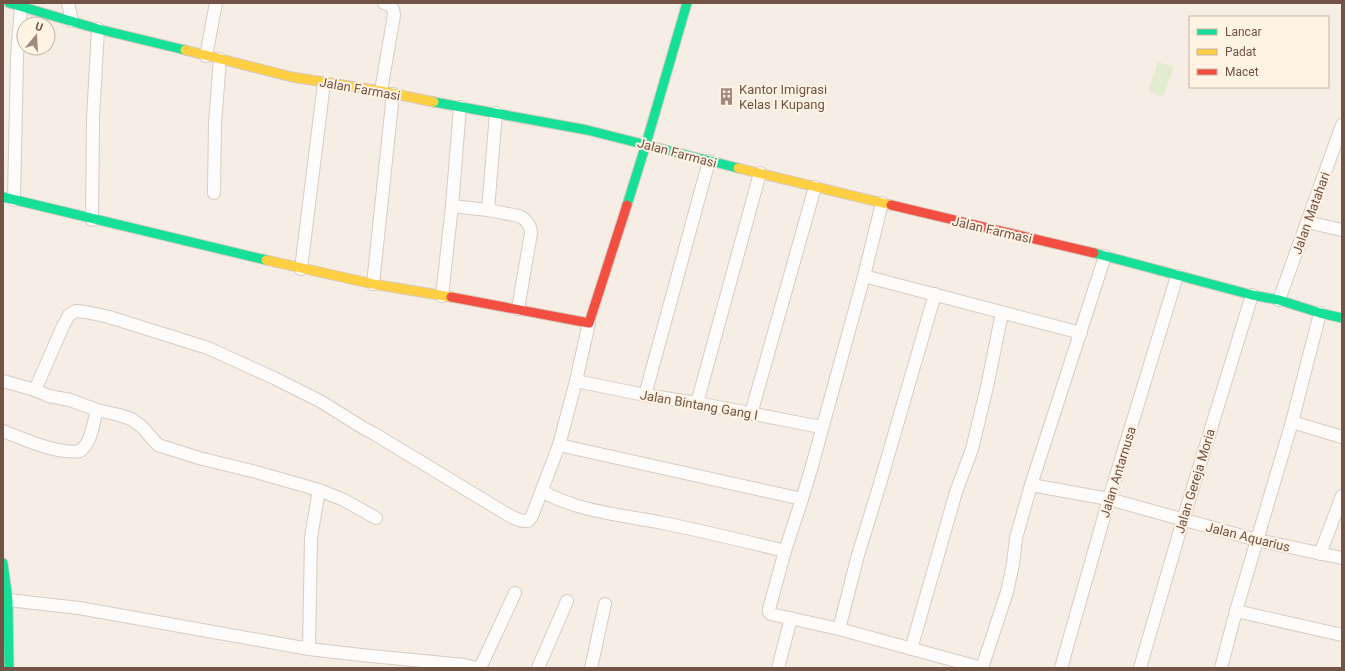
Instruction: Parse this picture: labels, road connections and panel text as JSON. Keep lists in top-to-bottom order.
{
  "streets": {
    "street": [
      "Jalan Farmasi",
      "Jalan Matahari",
      "Jalan Bintang Gang I",
      "Jalan Antarnusa",
      "Jalan Gereja Moria",
      "Jalan Aquarius"
    ]
  },
  "crossings": [
    ["Jalan Farmasi", "Jalan Matahari"],
    ["Jalan Farmasi", "Jalan Antarnusa"],
    ["Jalan Farmasi", "Jalan Gereja Moria"],
    ["Jalan Antarnusa", "Jalan Aquarius"],
    ["Jalan Gereja Moria", "Jalan Aquarius"]
  ],
  "places": {
    "building": ["Kantor Imigrasi Kelas I Kupang"]
  },
  "legend": ["Lancar", "Padat", "Macet"],
  "north": "top"
}
